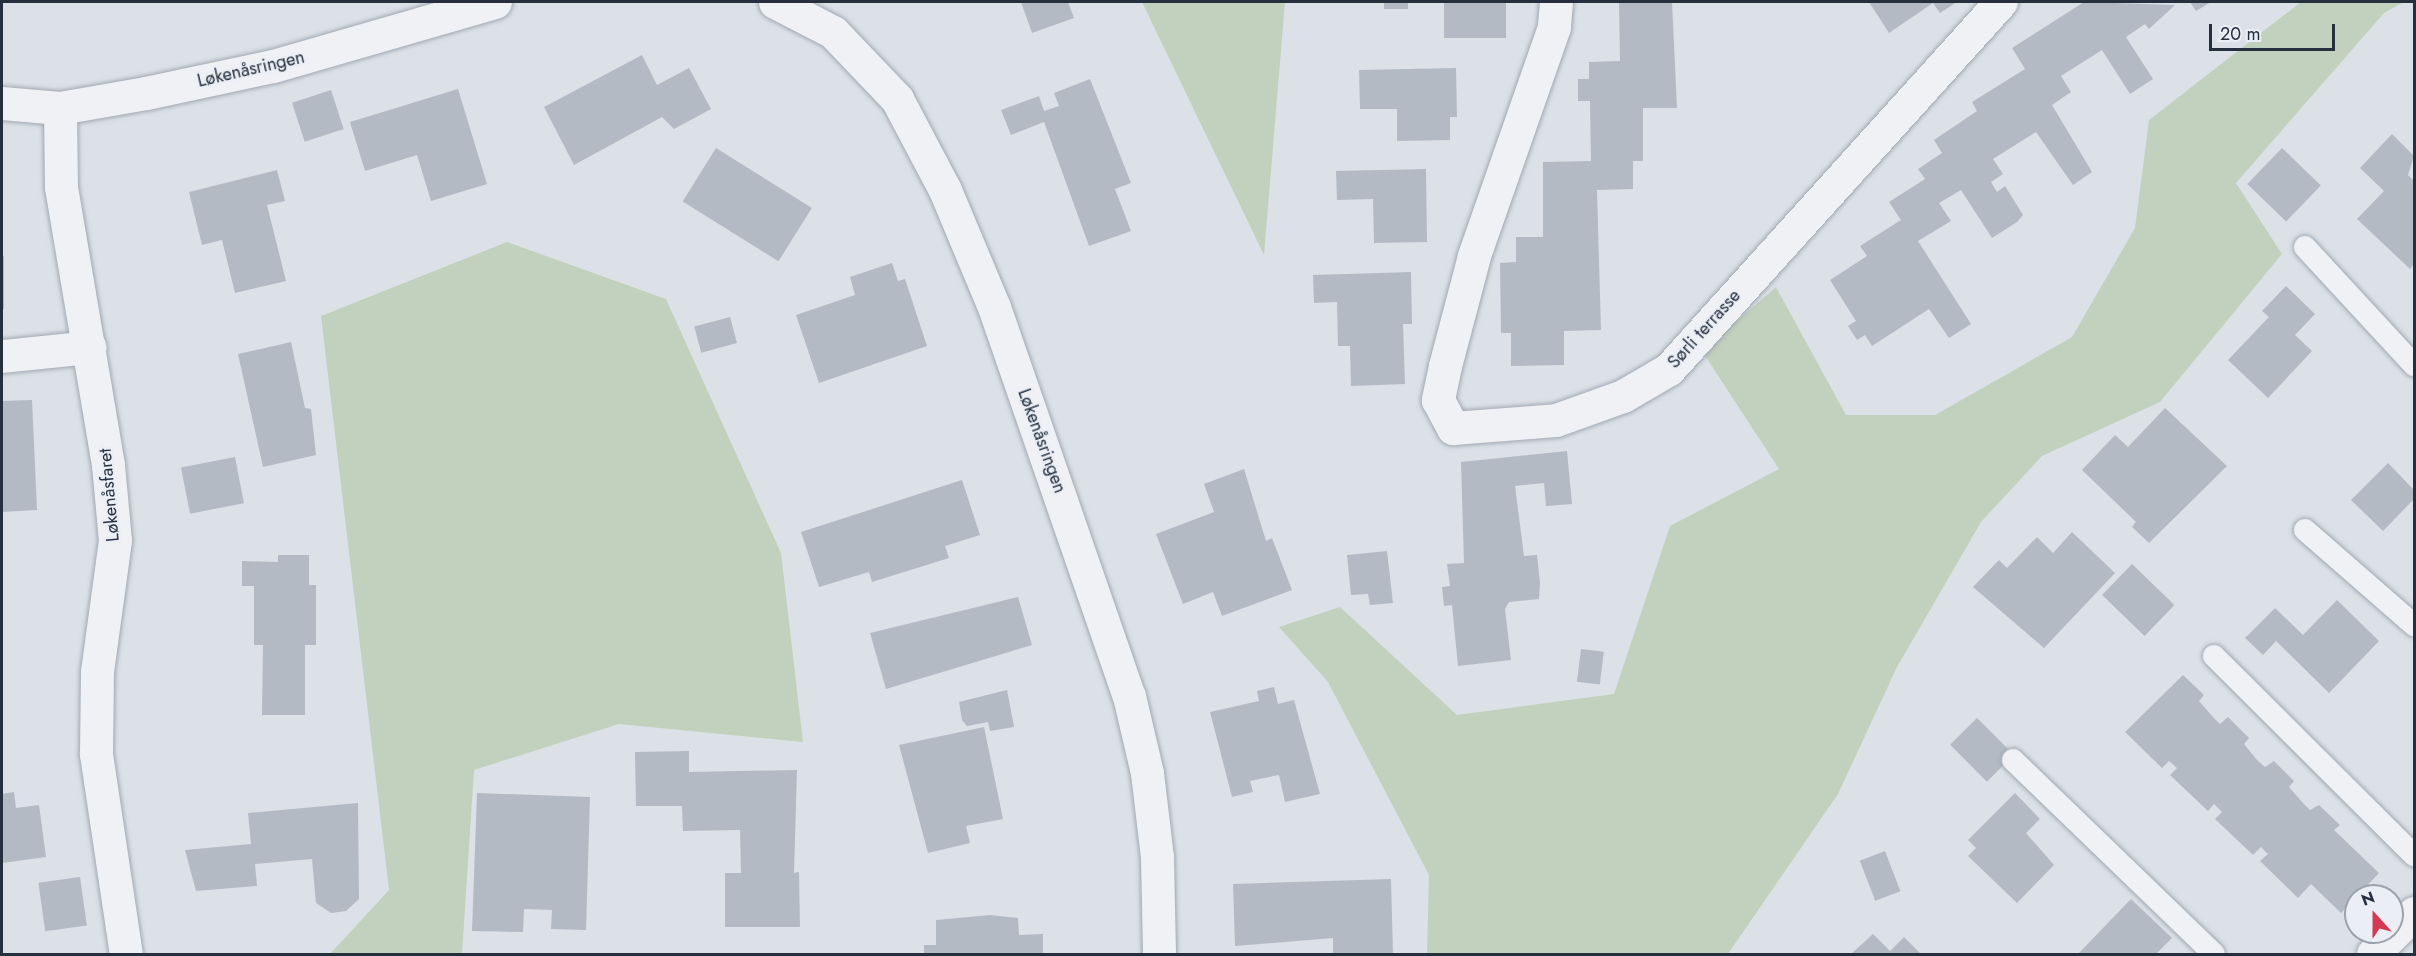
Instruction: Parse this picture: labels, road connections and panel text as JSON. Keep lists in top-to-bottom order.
{
  "streets": {
    "street": ["Løkenåsringen", "Sørli terrasse", "Løkenåsfaret"]
  },
  "crossings": [
    ["Løkenåsringen", "Løkenåsfaret"]
  ],
  "scale_bar": "20 m",
  "north": "top"
}
